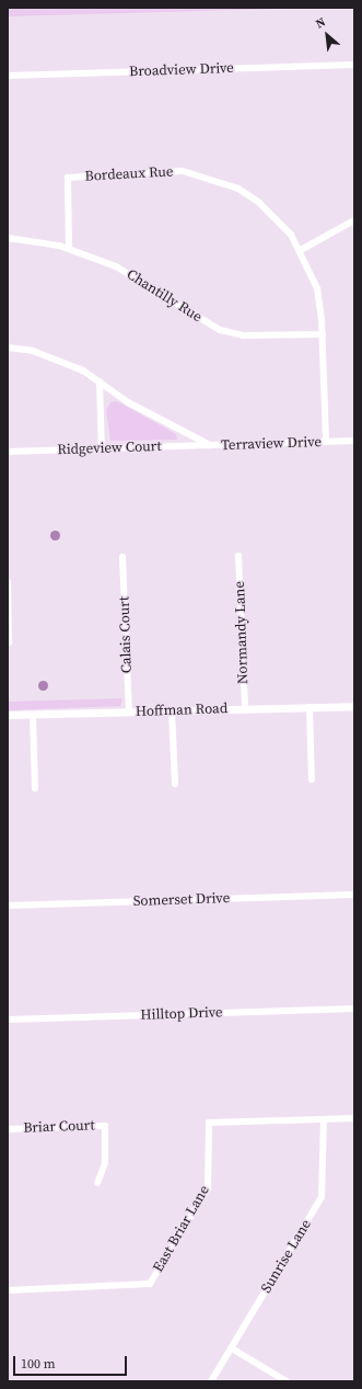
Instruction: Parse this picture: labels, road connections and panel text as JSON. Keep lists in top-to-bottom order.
{
  "streets": {
    "street": [
      "Broadview Drive",
      "Bordeaux Rue",
      "Chantilly Rue",
      "Terraview Drive",
      "Ridgeview Court",
      "Normandy Lane",
      "Calais Court",
      "Hoffman Road",
      "Somerset Drive",
      "Hilltop Drive",
      "Briar Court",
      "East Briar Lane",
      "Sunrise Lane"
    ]
  },
  "crossings": [
    ["Bordeaux Rue", "Chantilly Rue"],
    ["Bordeaux Rue", "Terraview Drive"],
    ["Terraview Drive", "Ridgeview Court"],
    ["Normandy Lane", "Hoffman Road"],
    ["Calais Court", "Hoffman Road"],
    ["East Briar Lane", "Sunrise Lane"]
  ],
  "scale_bar": "100 m",
  "north": "top left"
}
